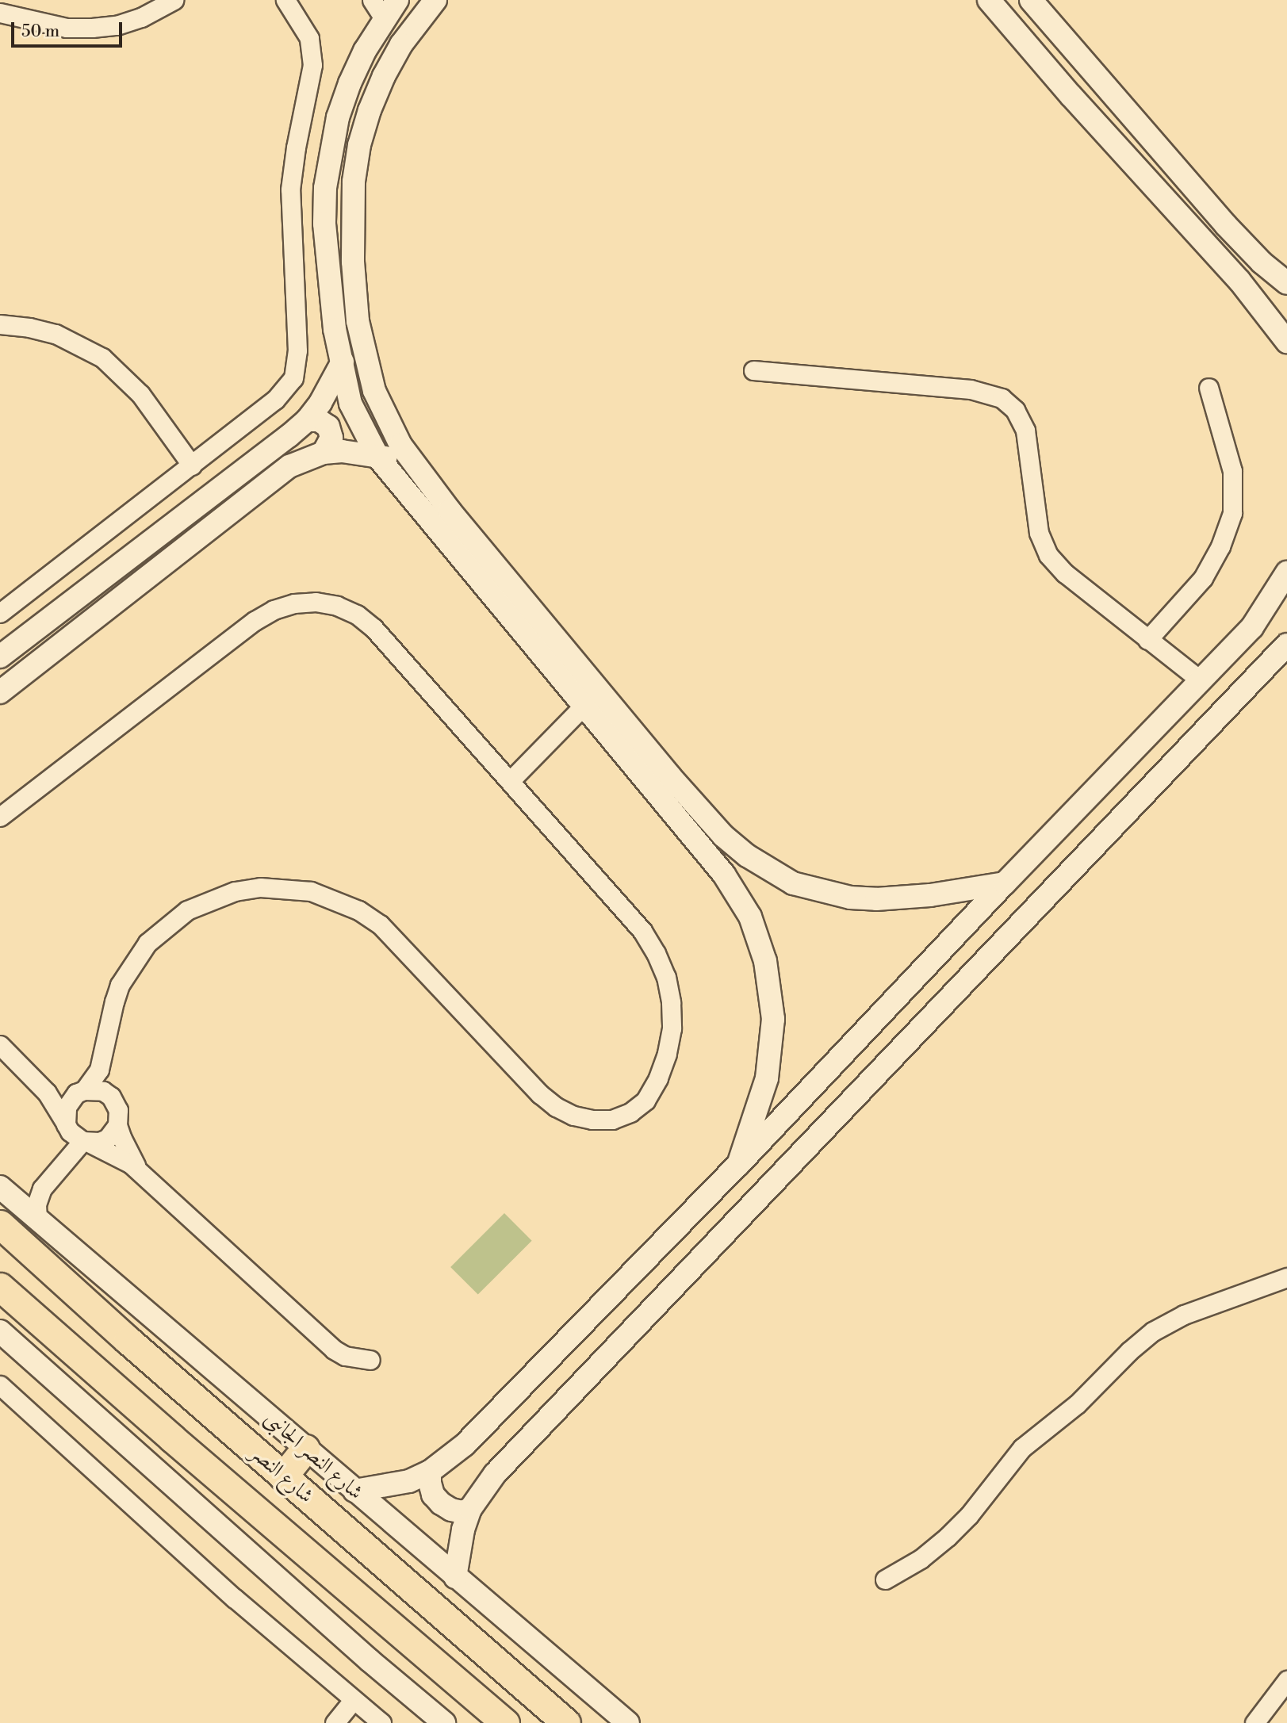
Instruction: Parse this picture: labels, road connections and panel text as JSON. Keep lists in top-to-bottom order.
{
  "streets": {
    "main road": ["شارع النصر"],
    "street": ["شارع النصر الجانبى"]
  },
  "scale_bar": "50 m"
}
